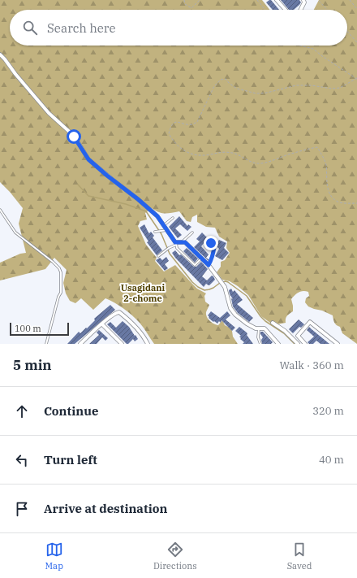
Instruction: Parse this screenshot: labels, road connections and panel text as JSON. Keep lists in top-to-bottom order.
{
  "districts": ["Usagidani 2-chome"],
  "scale_bar": "100 m",
  "page": {
    "search": "Search here",
    "scale": "100 m",
    "heading": ["5 min", "Walk · 360 m"],
    "list": [
      ["Continue", "320 m"],
      ["Turn left", "40 m"],
      "Arrive at destination"
    ],
    "nav": ["Map", "Directions", "Saved"]
  }
}
